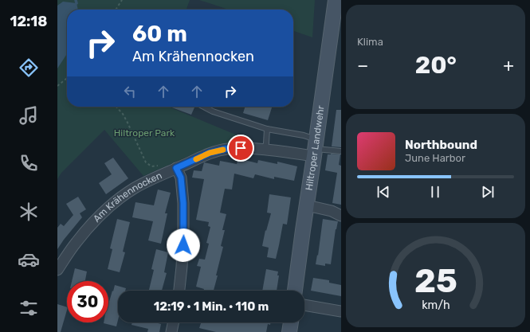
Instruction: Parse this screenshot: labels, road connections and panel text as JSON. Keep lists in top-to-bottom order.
{
  "streets": {
    "street": ["Hiltroper Landwehr", "Am Krähennocken"]
  },
  "crossings": [
    ["Hiltroper Landwehr", "Am Krähennocken"]
  ],
  "parks": ["Hiltroper Park"],
  "page": {
    "tabs": "12:18",
    "tile": "Klima",
    "turn": ["60 m", "Am Krähennocken"],
    "heat": ["−", "20°", "+"],
    "song": ["Northbound", "June Harbor"],
    "limit": "30",
    "trip": "12:19 · 1 Min. · 110 m",
    "gauge": ["25", "km/h"]
  }
}
